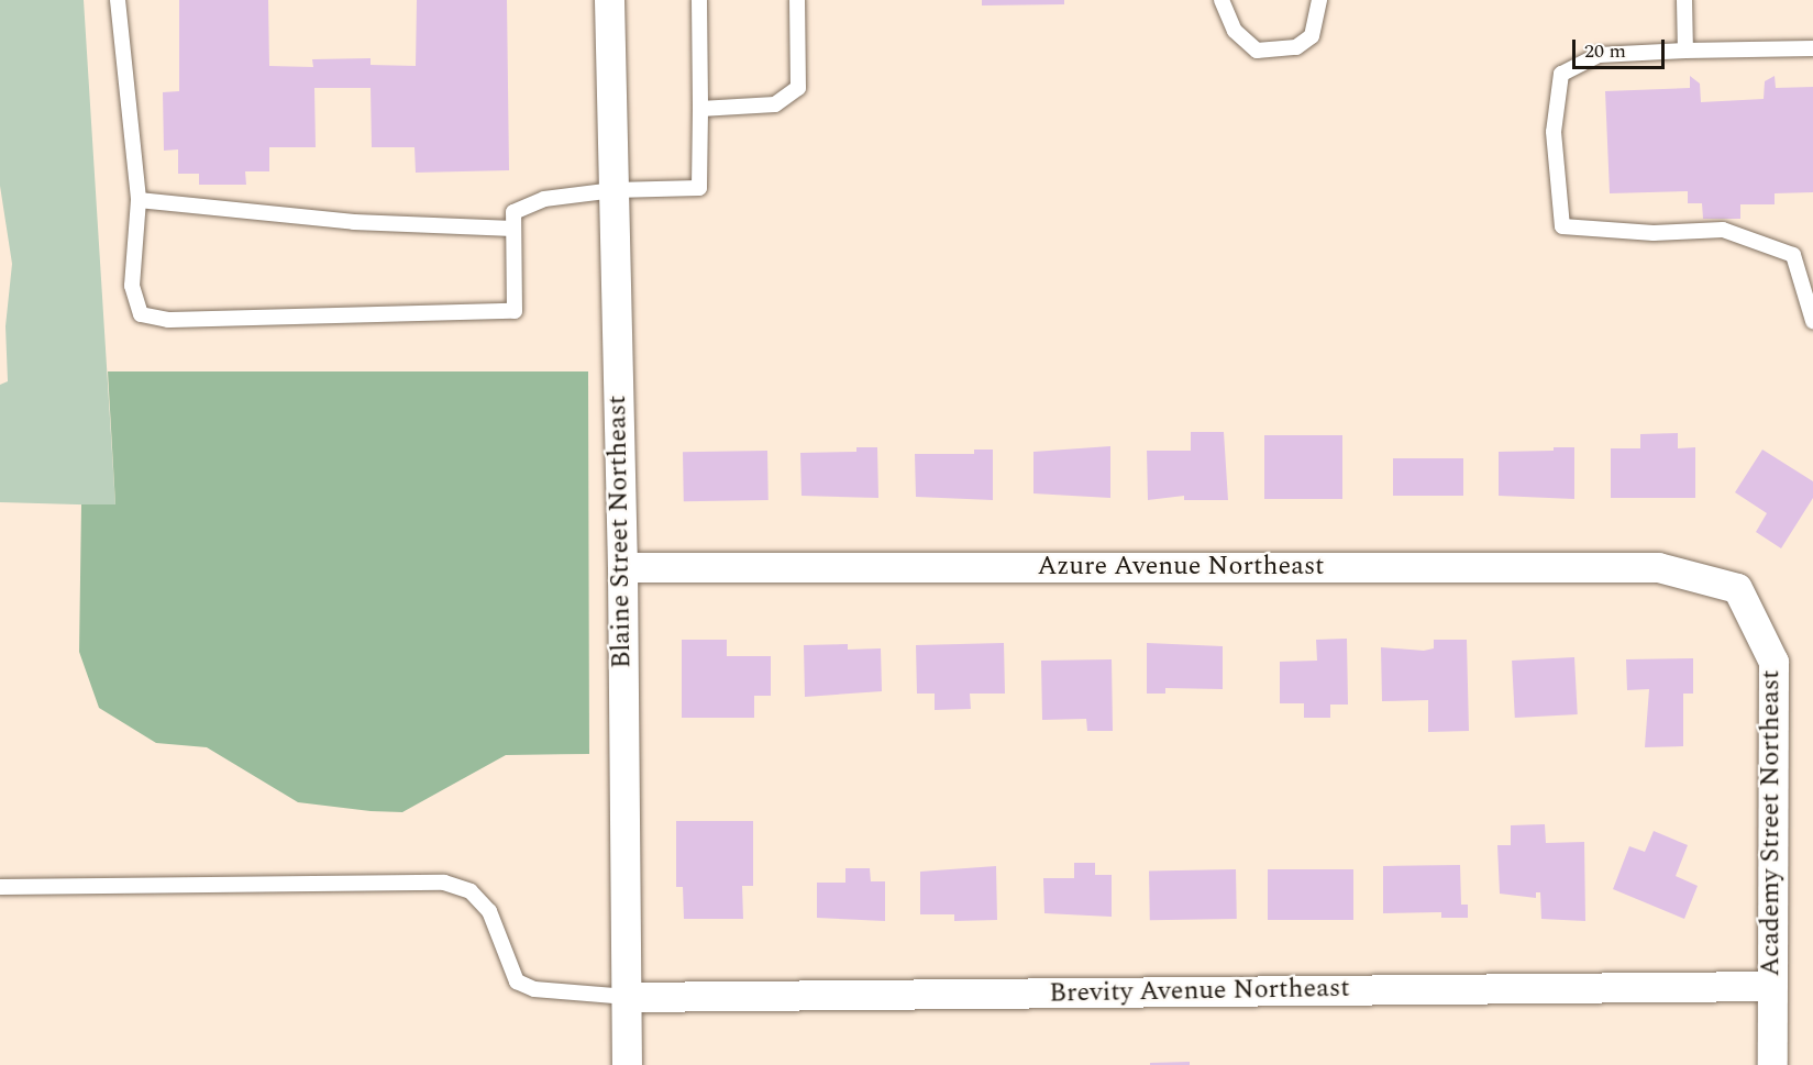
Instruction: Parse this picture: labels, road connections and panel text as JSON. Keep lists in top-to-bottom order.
{
  "streets": {
    "street": [
      "Blaine Street Northeast",
      "Azure Avenue Northeast",
      "Academy Street Northeast",
      "Brevity Avenue Northeast"
    ]
  },
  "crossings": [
    ["Blaine Street Northeast", "Azure Avenue Northeast"],
    ["Blaine Street Northeast", "Brevity Avenue Northeast"],
    ["Azure Avenue Northeast", "Academy Street Northeast"],
    ["Academy Street Northeast", "Brevity Avenue Northeast"]
  ],
  "scale_bar": "20 m"
}
